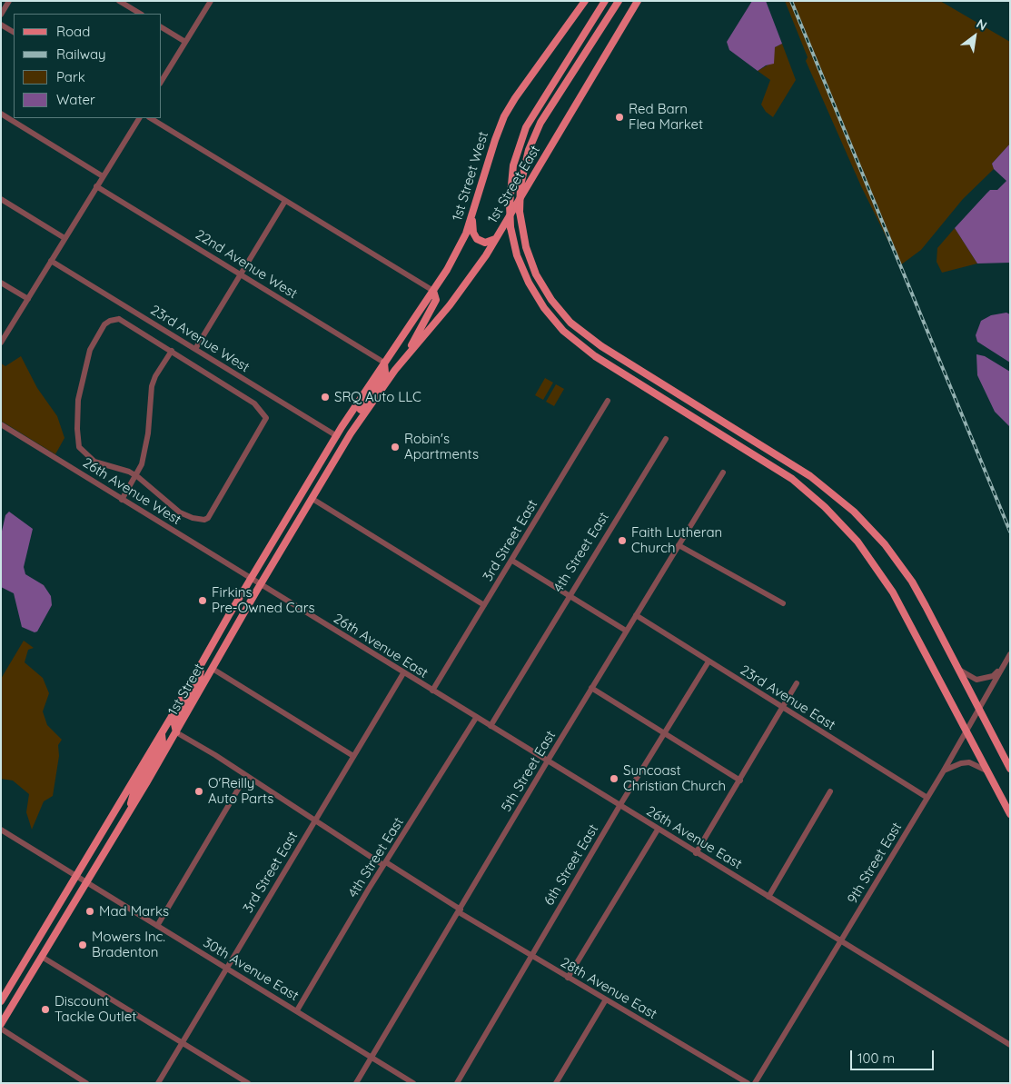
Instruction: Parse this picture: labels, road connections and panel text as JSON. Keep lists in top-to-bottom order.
{
  "streets": {
    "main road": ["1st Street West", "1st Street East", "1st Street"],
    "street": [
      "22nd Avenue West",
      "23rd Avenue West",
      "26th Avenue West",
      "3rd Street East",
      "4th Street East",
      "26th Avenue East",
      "23rd Avenue East",
      "5th Street East",
      "9th Street East",
      "6th Street East",
      "30th Avenue East",
      "28th Avenue East"
    ]
  },
  "crossings": [
    ["1st Street West", "22nd Avenue West"],
    ["1st Street West", "1st Street"],
    ["1st Street East", "1st Street"],
    ["22nd Avenue West", "1st Street"],
    ["23rd Avenue West", "1st Street"],
    ["26th Avenue West", "26th Avenue East"],
    ["26th Avenue West", "1st Street"],
    ["3rd Street East", "26th Avenue East"],
    ["3rd Street East", "30th Avenue East"],
    ["3rd Street East", "28th Avenue East"],
    ["4th Street East", "26th Avenue East"],
    ["4th Street East", "30th Avenue East"],
    ["4th Street East", "28th Avenue East"],
    ["26th Avenue East", "1st Street"],
    ["26th Avenue East", "5th Street East"],
    ["26th Avenue East", "9th Street East"],
    ["26th Avenue East", "6th Street East"],
    ["1st Street", "30th Avenue East"],
    ["1st Street", "28th Avenue East"],
    ["23rd Avenue East", "5th Street East"],
    ["23rd Avenue East", "9th Street East"],
    ["23rd Avenue East", "6th Street East"],
    ["5th Street East", "30th Avenue East"],
    ["5th Street East", "28th Avenue East"],
    ["6th Street East", "28th Avenue East"]
  ],
  "places": [
    "Red Barn Flea Market",
    "SRQ Auto LLC",
    "Robin's Apartments",
    "Faith Lutheran Church",
    "Firkins Pre-Owned Cars",
    "Suncoast Christian Church",
    "O'Reilly Auto Parts",
    "Mad Marks",
    "Mowers Inc. Bradenton",
    "Discount Tackle Outlet"
  ],
  "legend": [
    "Road",
    "Railway",
    "Park",
    "Water"
  ],
  "scale_bar": "100 m",
  "north": "top right"
}
